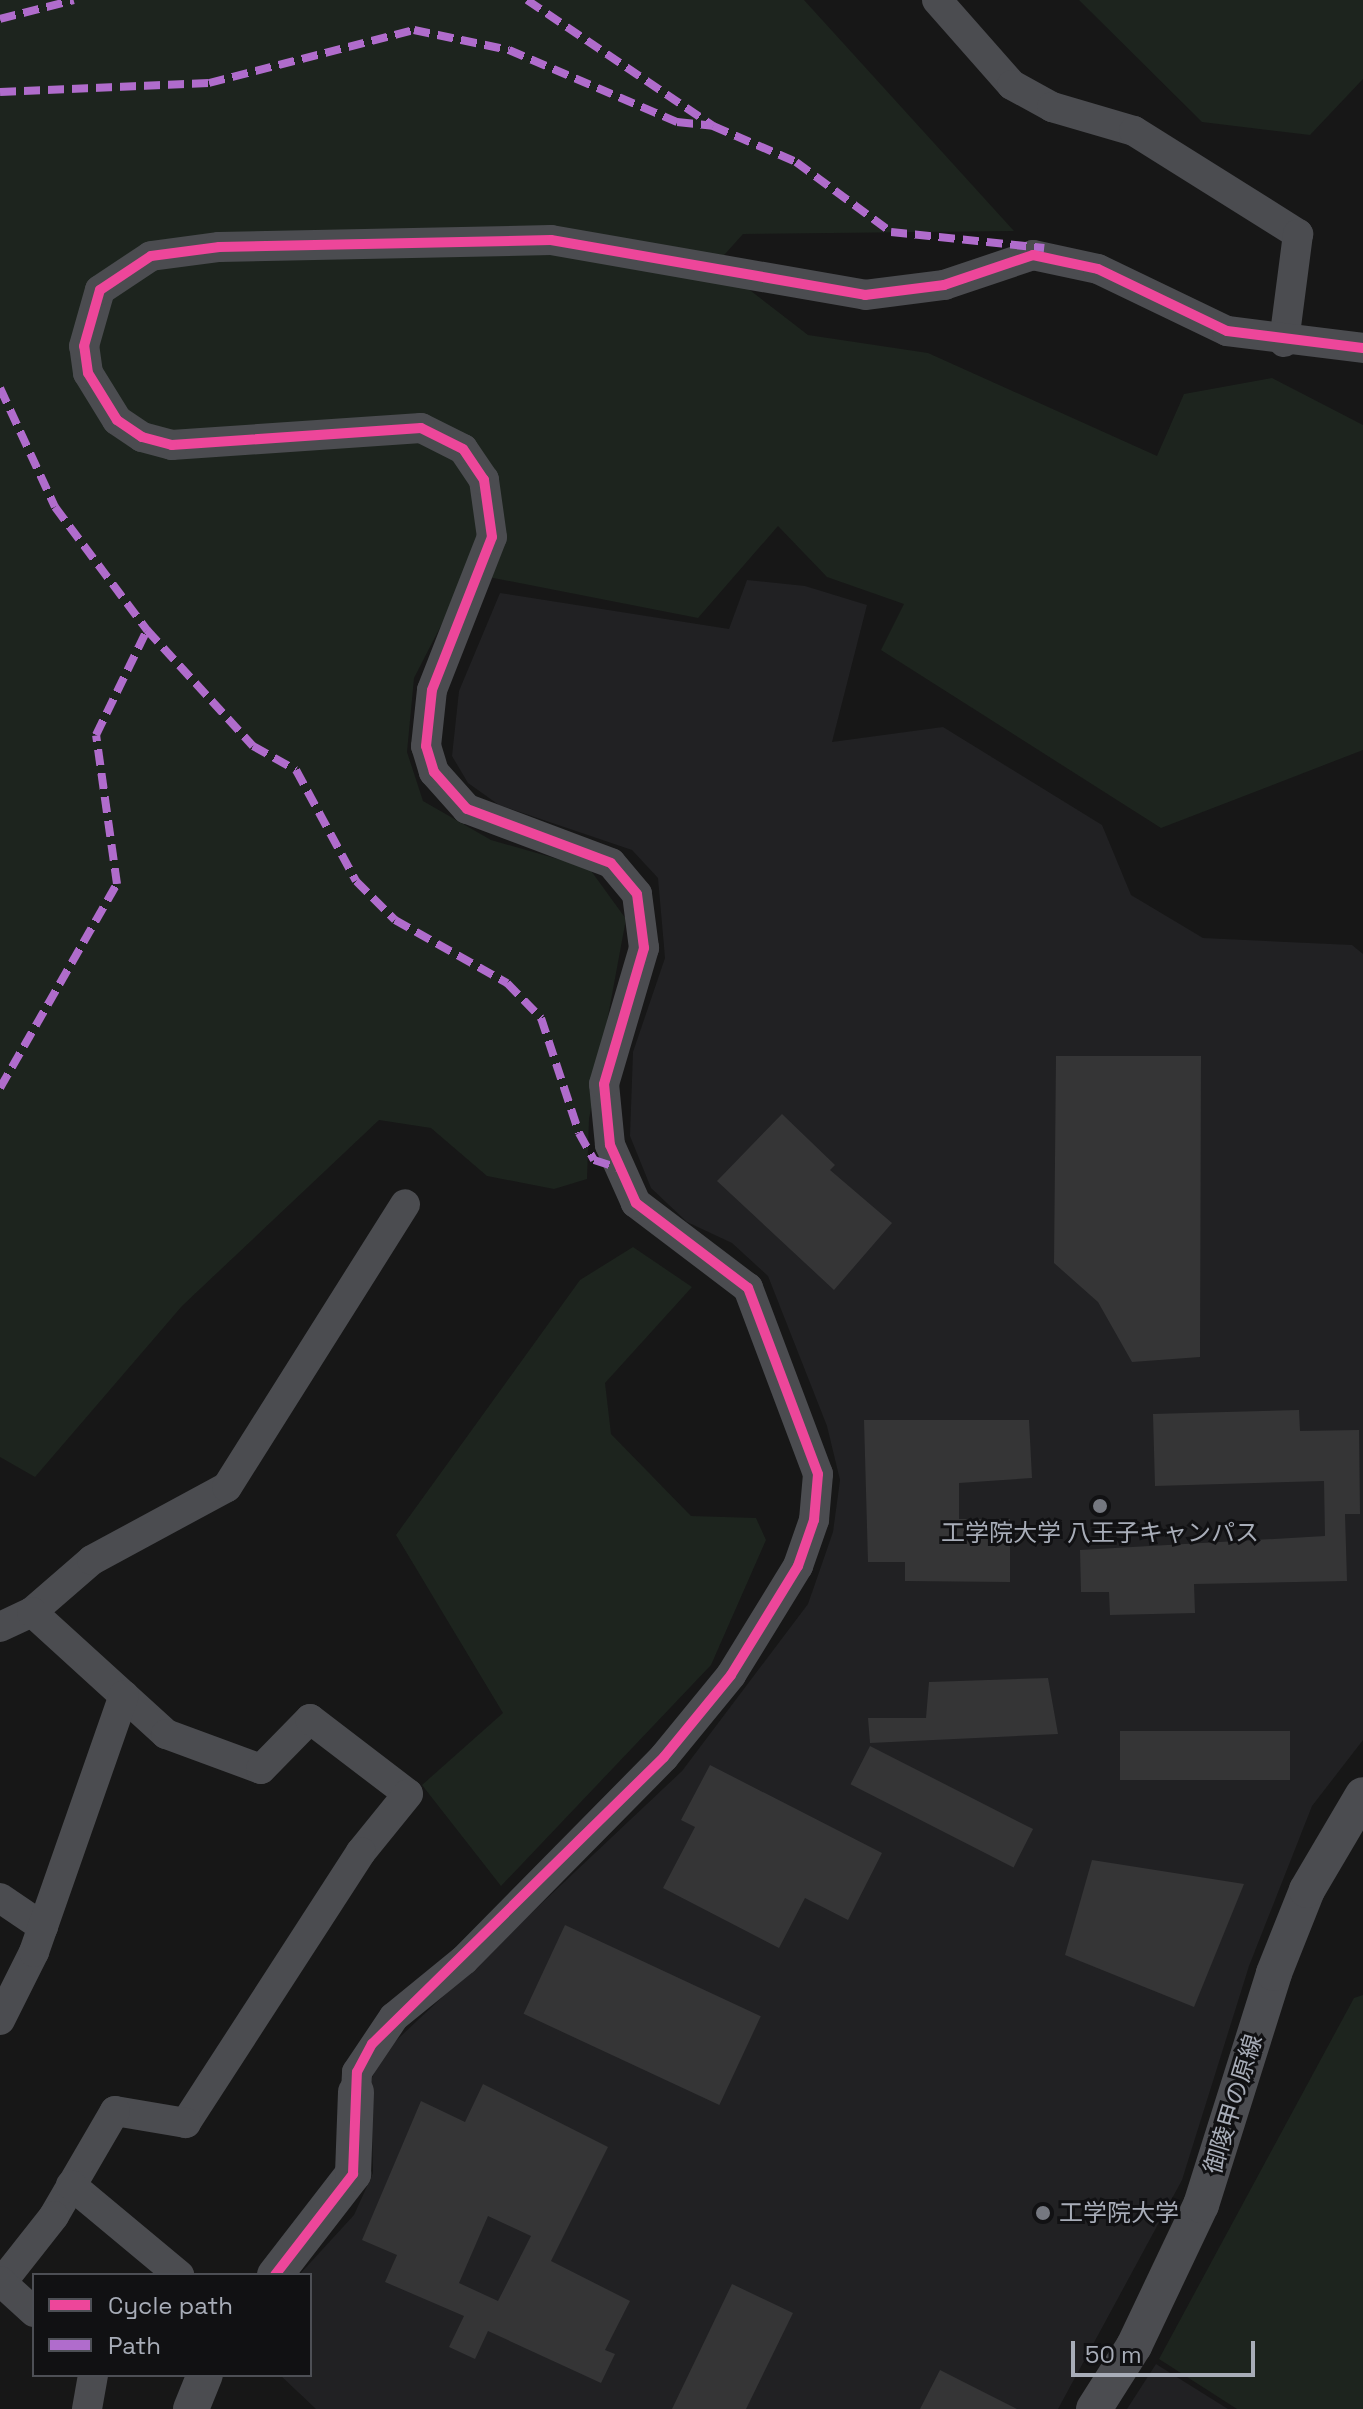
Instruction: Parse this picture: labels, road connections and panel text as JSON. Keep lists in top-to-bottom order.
{
  "streets": {
    "street": ["御陵甲の原線"]
  },
  "places": ["工学院大学 八王子キャンパス", "工学院大学"],
  "legend": ["Cycle path", "Path"],
  "scale_bar": "50 m"
}
